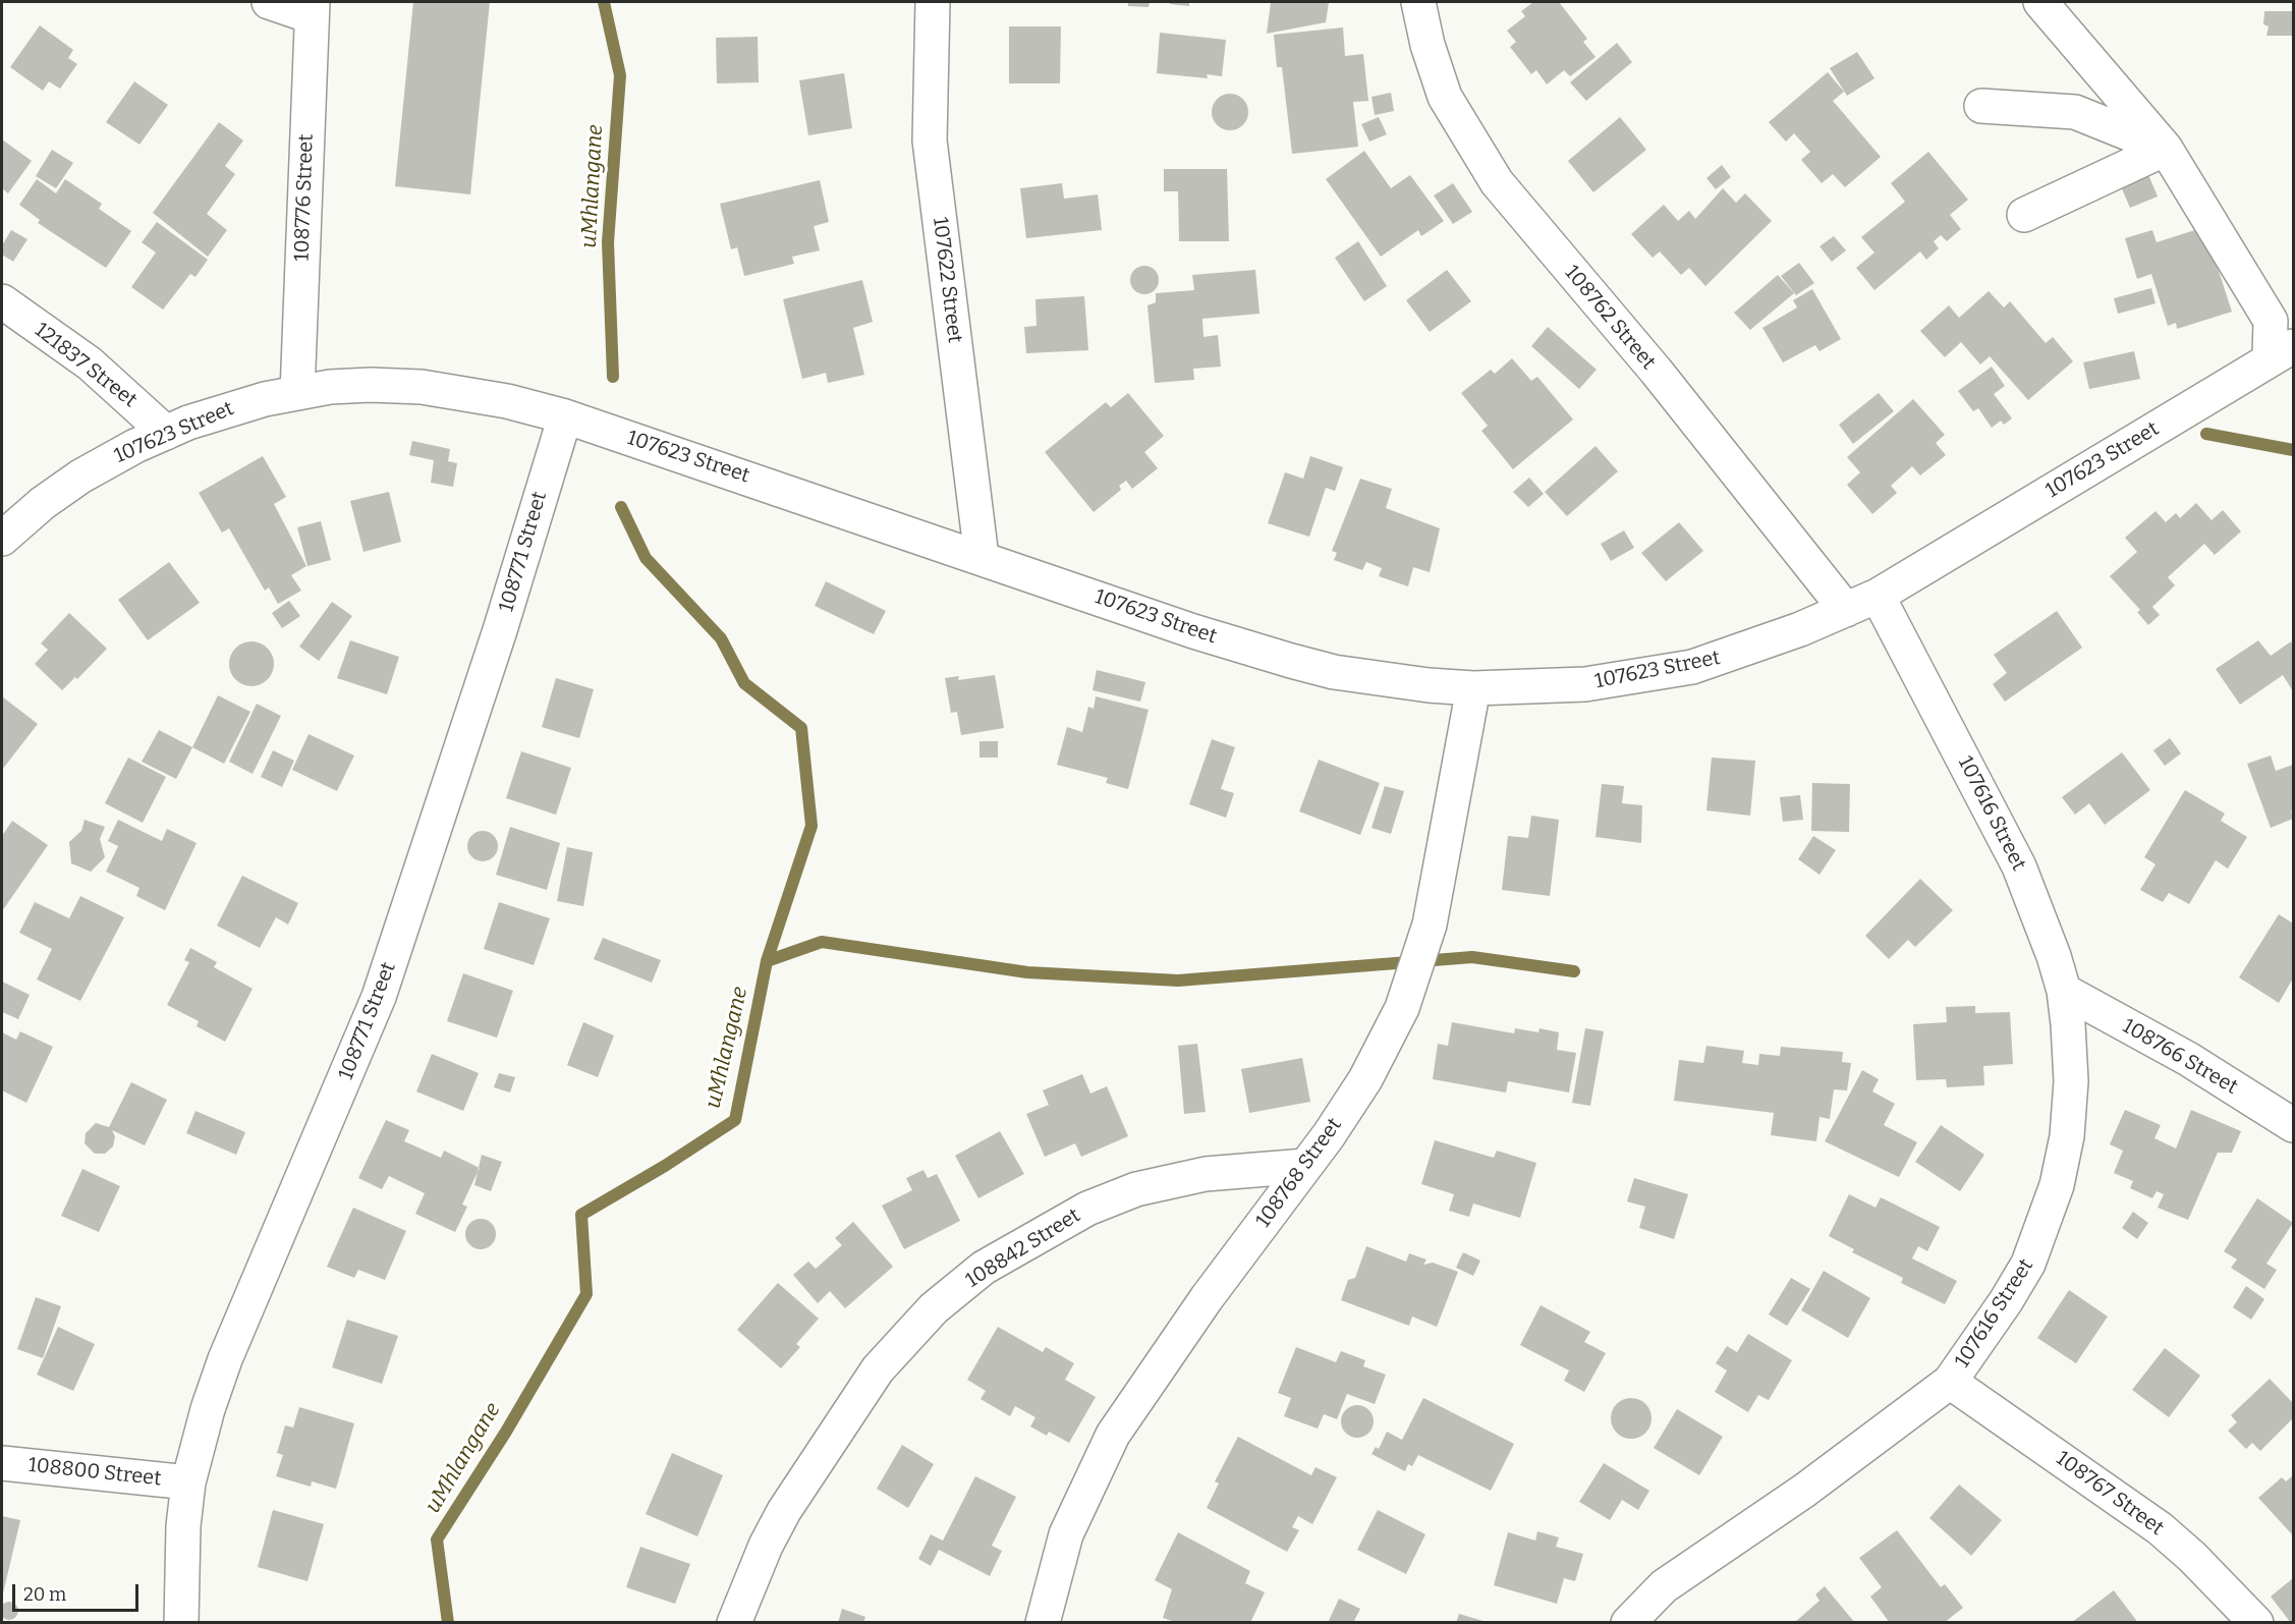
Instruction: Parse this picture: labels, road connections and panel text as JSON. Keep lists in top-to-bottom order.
{
  "streets": {
    "street": [
      "108776 Street",
      "107622 Street",
      "108762 Street",
      "121837 Street",
      "107623 Street",
      "108771 Street",
      "107616 Street",
      "108766 Street",
      "108768 Street",
      "108842 Street",
      "108800 Street",
      "108767 Street"
    ]
  },
  "crossings": [
    ["108776 Street", "107623 Street"],
    ["107622 Street", "107623 Street"],
    ["108762 Street", "107623 Street"],
    ["121837 Street", "107623 Street"],
    ["107623 Street", "108771 Street"],
    ["107623 Street", "107616 Street"],
    ["107623 Street", "108768 Street"],
    ["108771 Street", "108800 Street"],
    ["107616 Street", "108766 Street"],
    ["107616 Street", "108767 Street"],
    ["108768 Street", "108842 Street"]
  ],
  "water": ["uMhlangane"],
  "scale_bar": "20 m"
}
